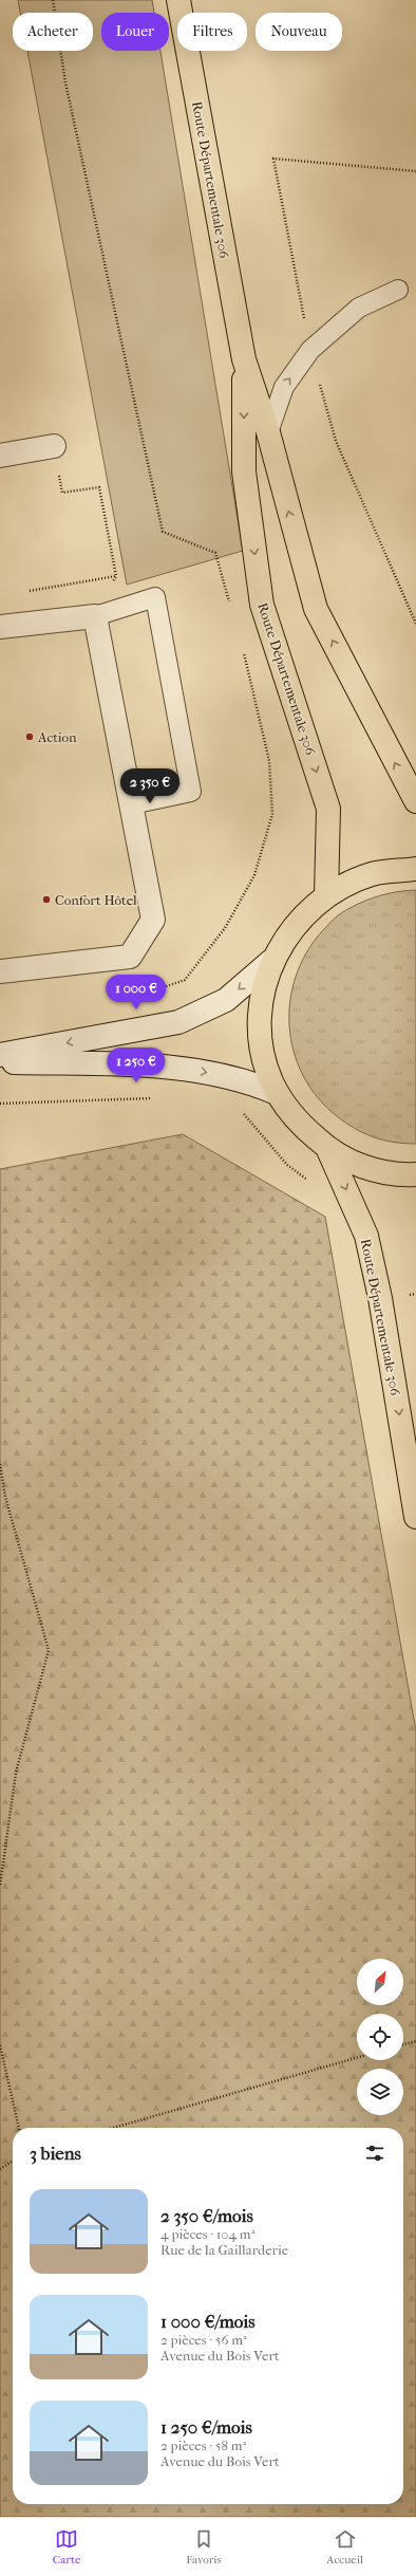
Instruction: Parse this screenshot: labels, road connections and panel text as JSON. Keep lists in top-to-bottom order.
{
  "streets": {
    "main road": ["Route Départementale 306"]
  },
  "places": ["Action", "Confort Hôtel"],
  "north": "top right",
  "page": {
    "chip": [
      "Acheter",
      "Louer",
      "Filtres",
      "Nouveau"
    ],
    "price": ["2 350 €", "1 000 €", "1 250 €"],
    "heading": "3 biens",
    "list": [
      {
        "name": "2 350 €/mois",
        "note": "4 pièces · 104 m² · Rue de la Gaillarderie"
      },
      {
        "name": "1 000 €/mois",
        "note": "2 pièces · 56 m² · Avenue du Bois Vert"
      },
      {
        "name": "1 250 €/mois",
        "note": "2 pièces · 58 m² · Avenue du Bois Vert"
      }
    ],
    "tabs": ["Carte", "Favoris", "Accueil"]
  }
}
